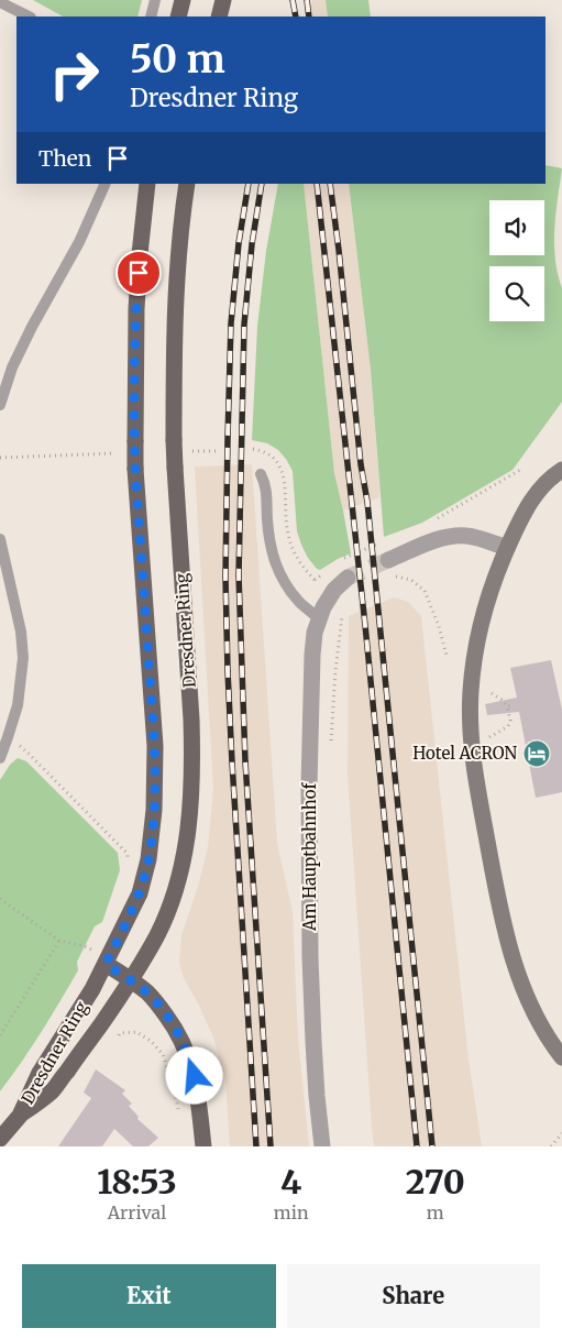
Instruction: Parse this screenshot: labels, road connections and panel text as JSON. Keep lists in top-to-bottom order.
{
  "streets": {
    "main road": ["Dresdner Ring"],
    "street": ["Am Hauptbahnhof"]
  },
  "places": {
    "hotel": ["Hotel ACRON"]
  },
  "page": {
    "turn": ["50 m", "Dresdner Ring"],
    "then": "Then",
    "eta": [
      "18:53",
      "Arrival",
      "4",
      "min",
      "270",
      "m"
    ],
    "buttons": ["Exit", "Share"]
  }
}
